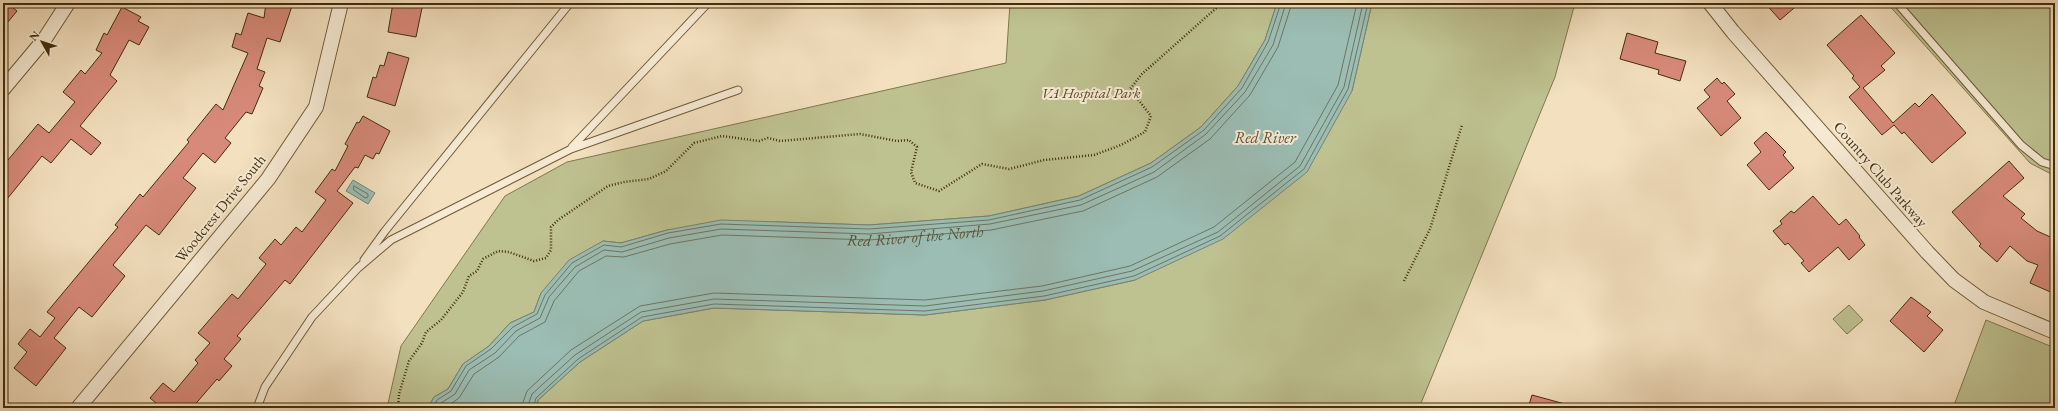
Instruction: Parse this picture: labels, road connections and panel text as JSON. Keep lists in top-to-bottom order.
{
  "streets": {
    "street": ["Country Club Parkway", "Woodcrest Drive South"]
  },
  "water": ["Red River", "Red River of the North"],
  "parks": ["VA Hospital Park"],
  "north": "top left"
}
